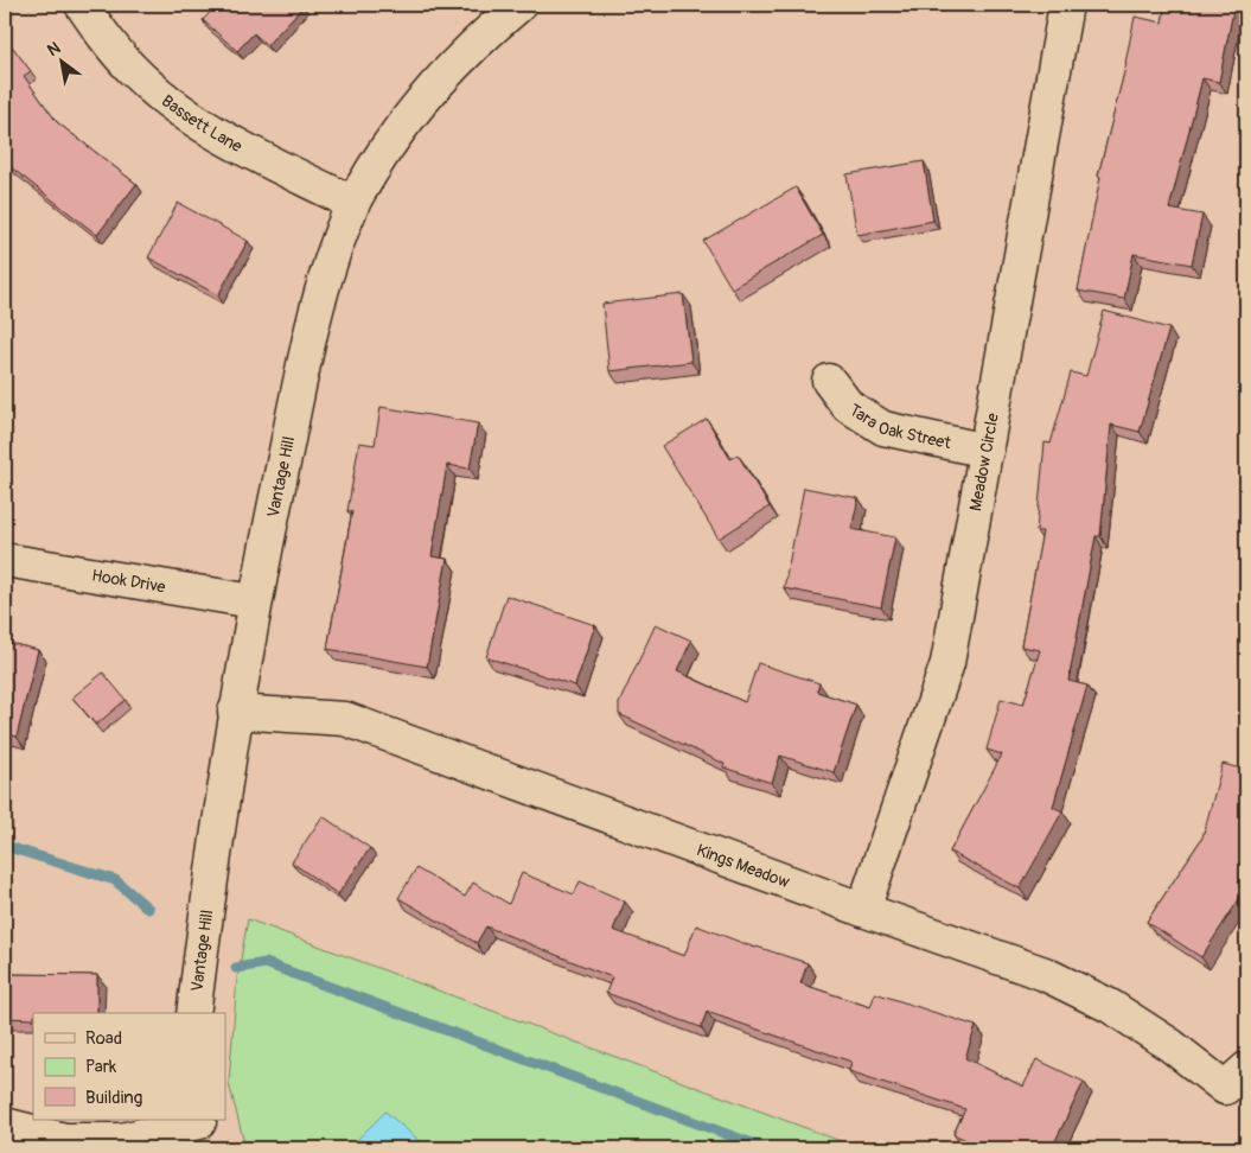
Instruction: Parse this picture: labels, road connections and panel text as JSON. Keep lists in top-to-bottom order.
{
  "streets": {
    "street": [
      "Bassett Lane",
      "Tara Oak Street",
      "Meadow Circle",
      "Vantage Hill",
      "Hook Drive",
      "Kings Meadow"
    ]
  },
  "crossings": [
    ["Bassett Lane", "Vantage Hill"],
    ["Tara Oak Street", "Meadow Circle"],
    ["Meadow Circle", "Kings Meadow"],
    ["Vantage Hill", "Hook Drive"],
    ["Vantage Hill", "Kings Meadow"]
  ],
  "legend": ["Road", "Park", "Building"],
  "north": "top left"
}
